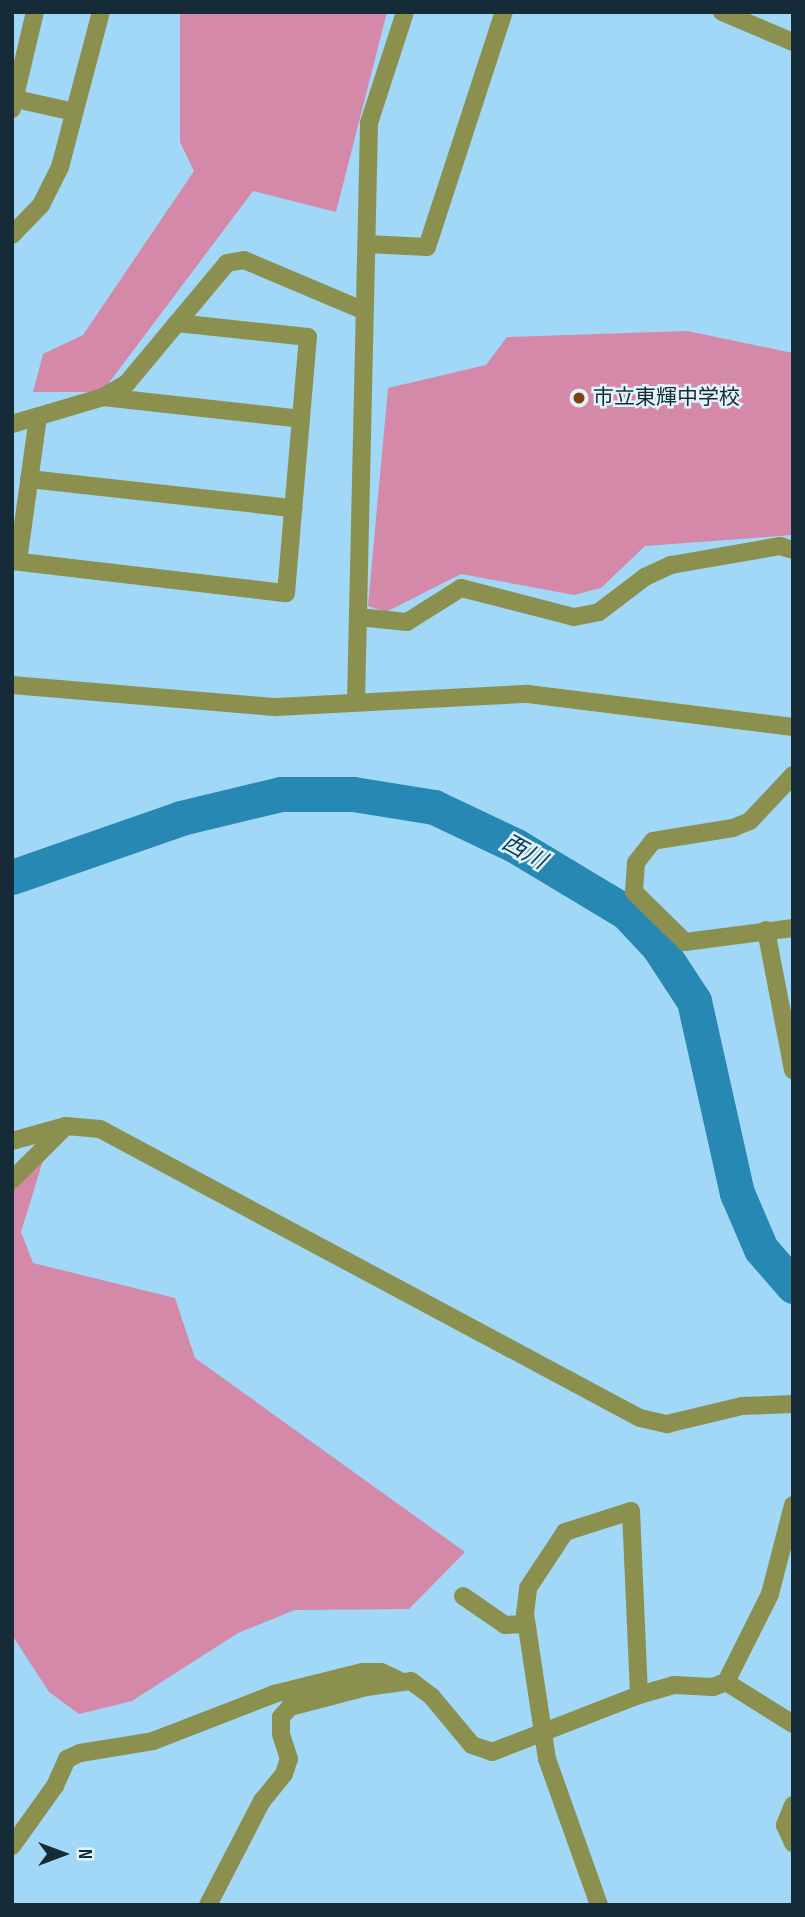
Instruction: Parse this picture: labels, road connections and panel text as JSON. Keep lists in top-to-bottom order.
{
  "water": ["西川"],
  "places": ["市立東輝中学校"],
  "north": "right"
}
